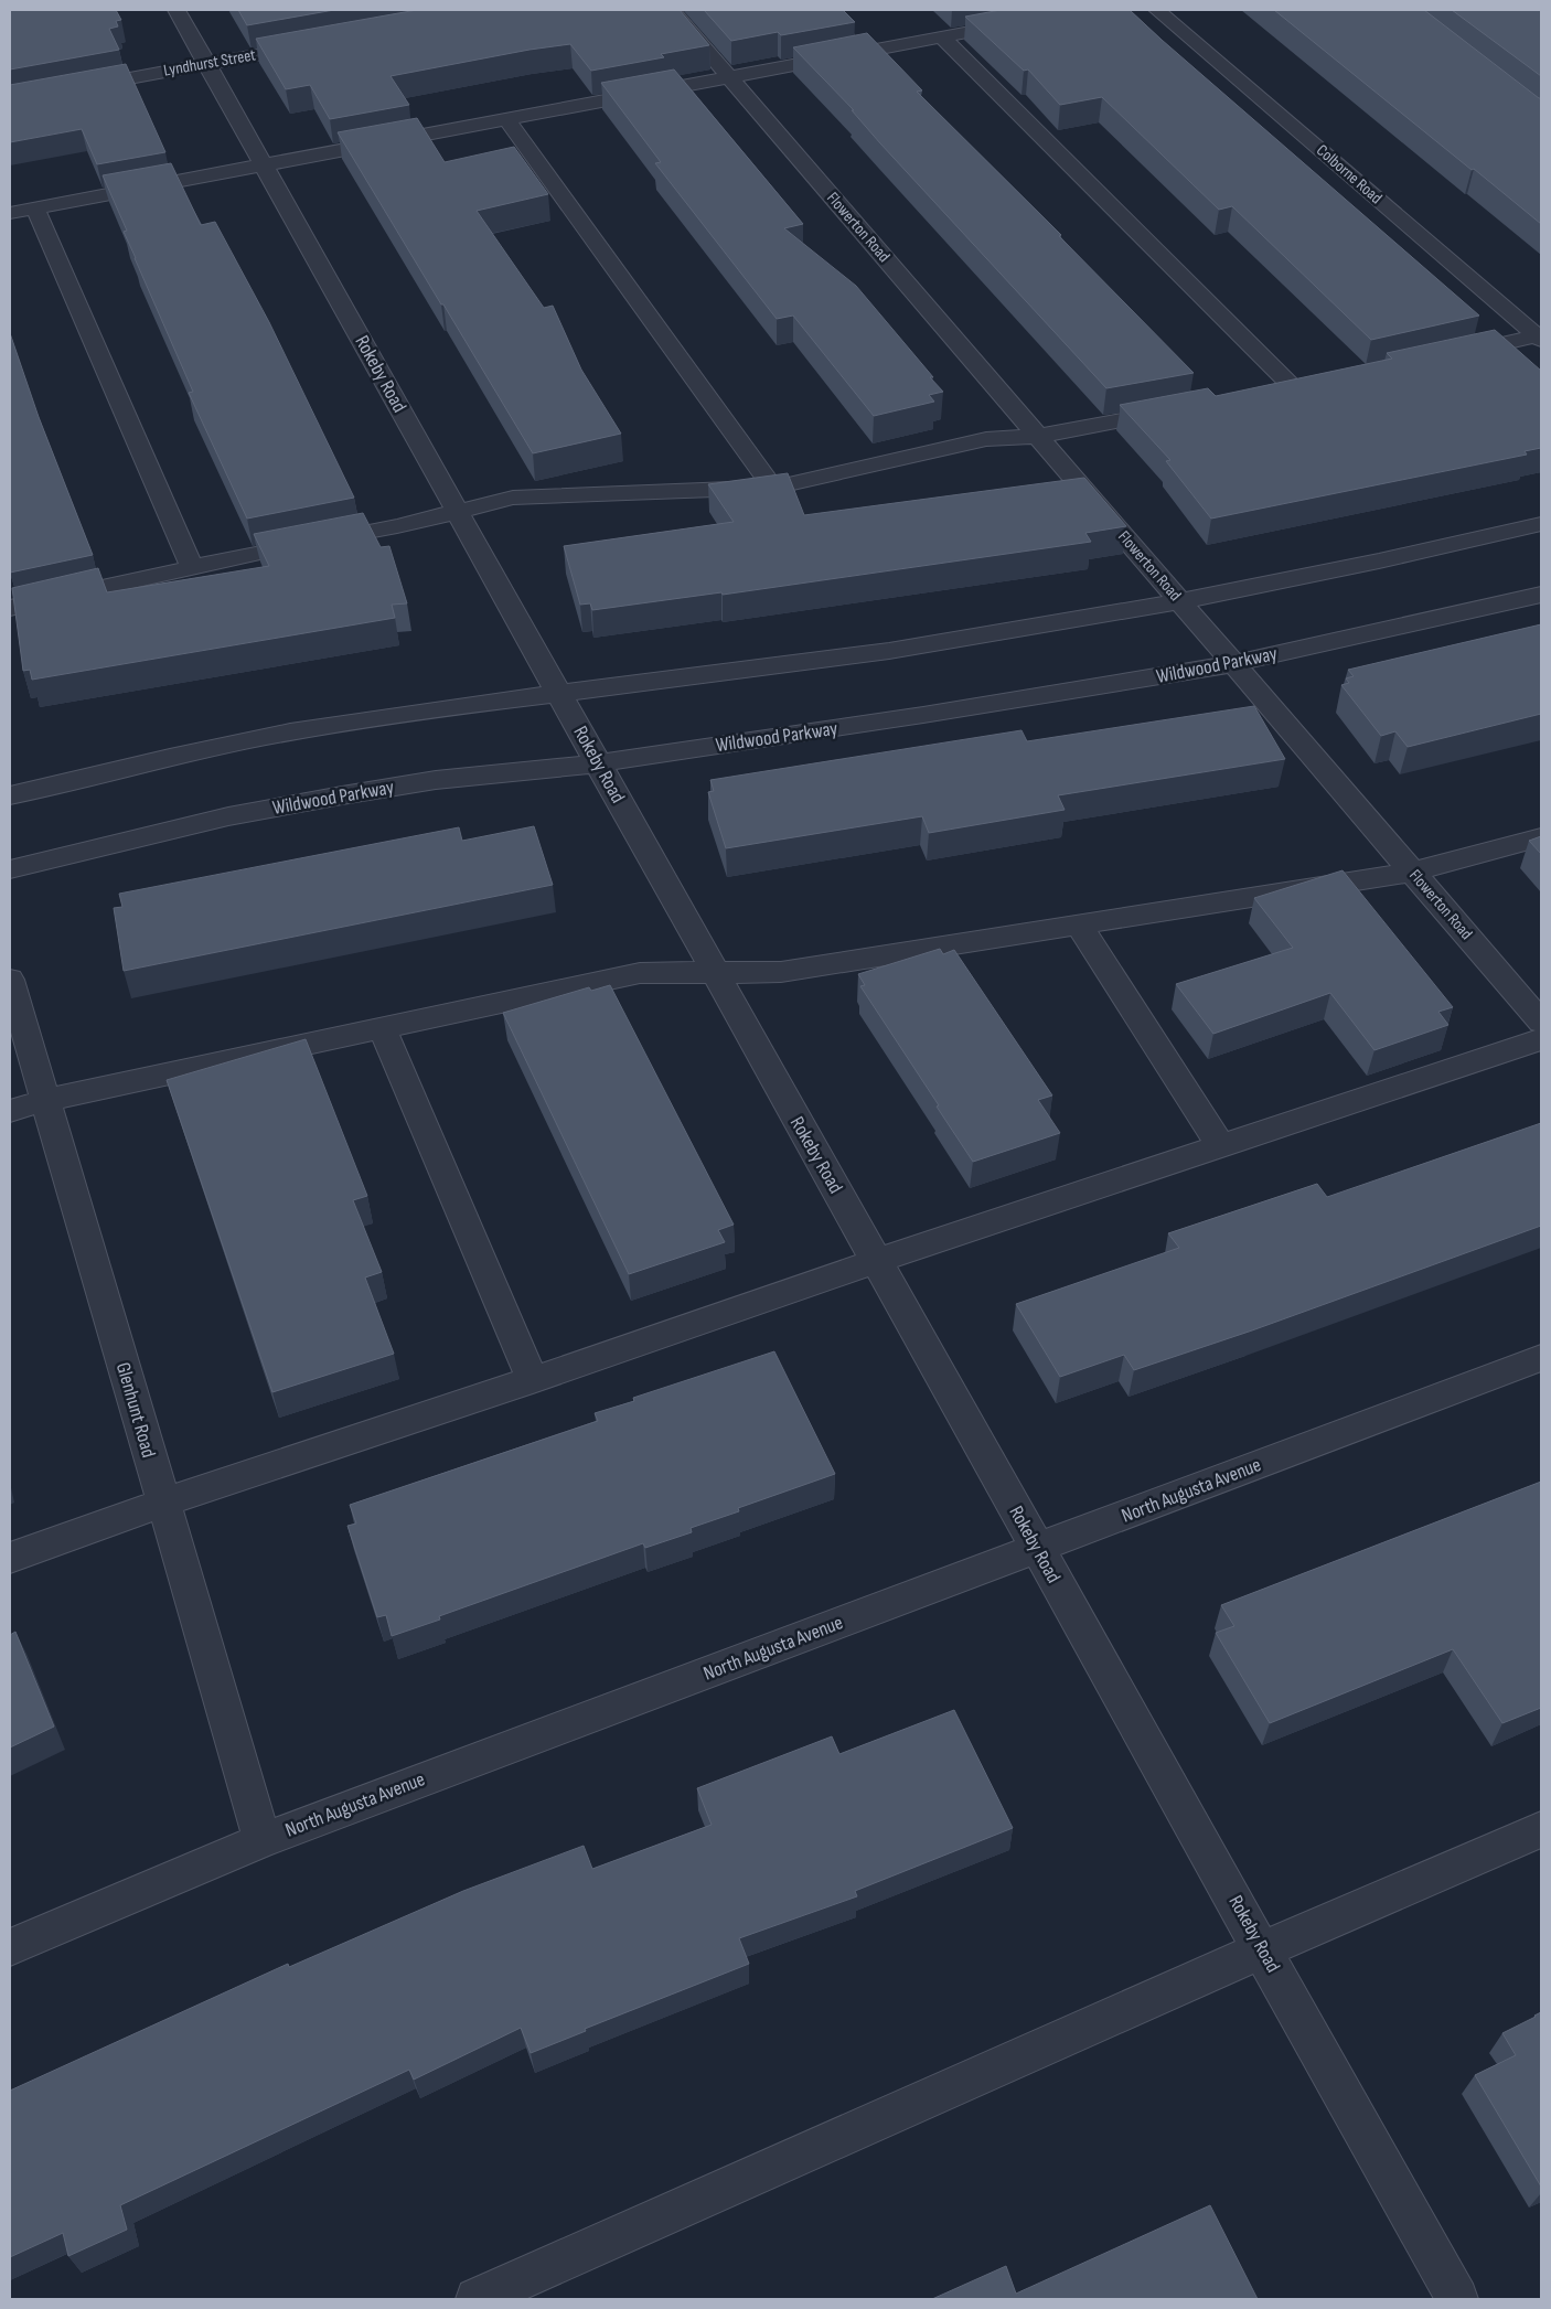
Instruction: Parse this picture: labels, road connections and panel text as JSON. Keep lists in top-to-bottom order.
{
  "streets": {
    "street": [
      "Lyndhurst Street",
      "Colborne Road",
      "Flowerton Road",
      "Rokeby Road",
      "Wildwood Parkway",
      "Glenhunt Road",
      "North Augusta Avenue"
    ]
  },
  "crossings": [
    ["Lyndhurst Street", "Rokeby Road"],
    ["Flowerton Road", "Wildwood Parkway"],
    ["Rokeby Road", "Wildwood Parkway"],
    ["Rokeby Road", "North Augusta Avenue"],
    ["Glenhunt Road", "North Augusta Avenue"]
  ]
}
